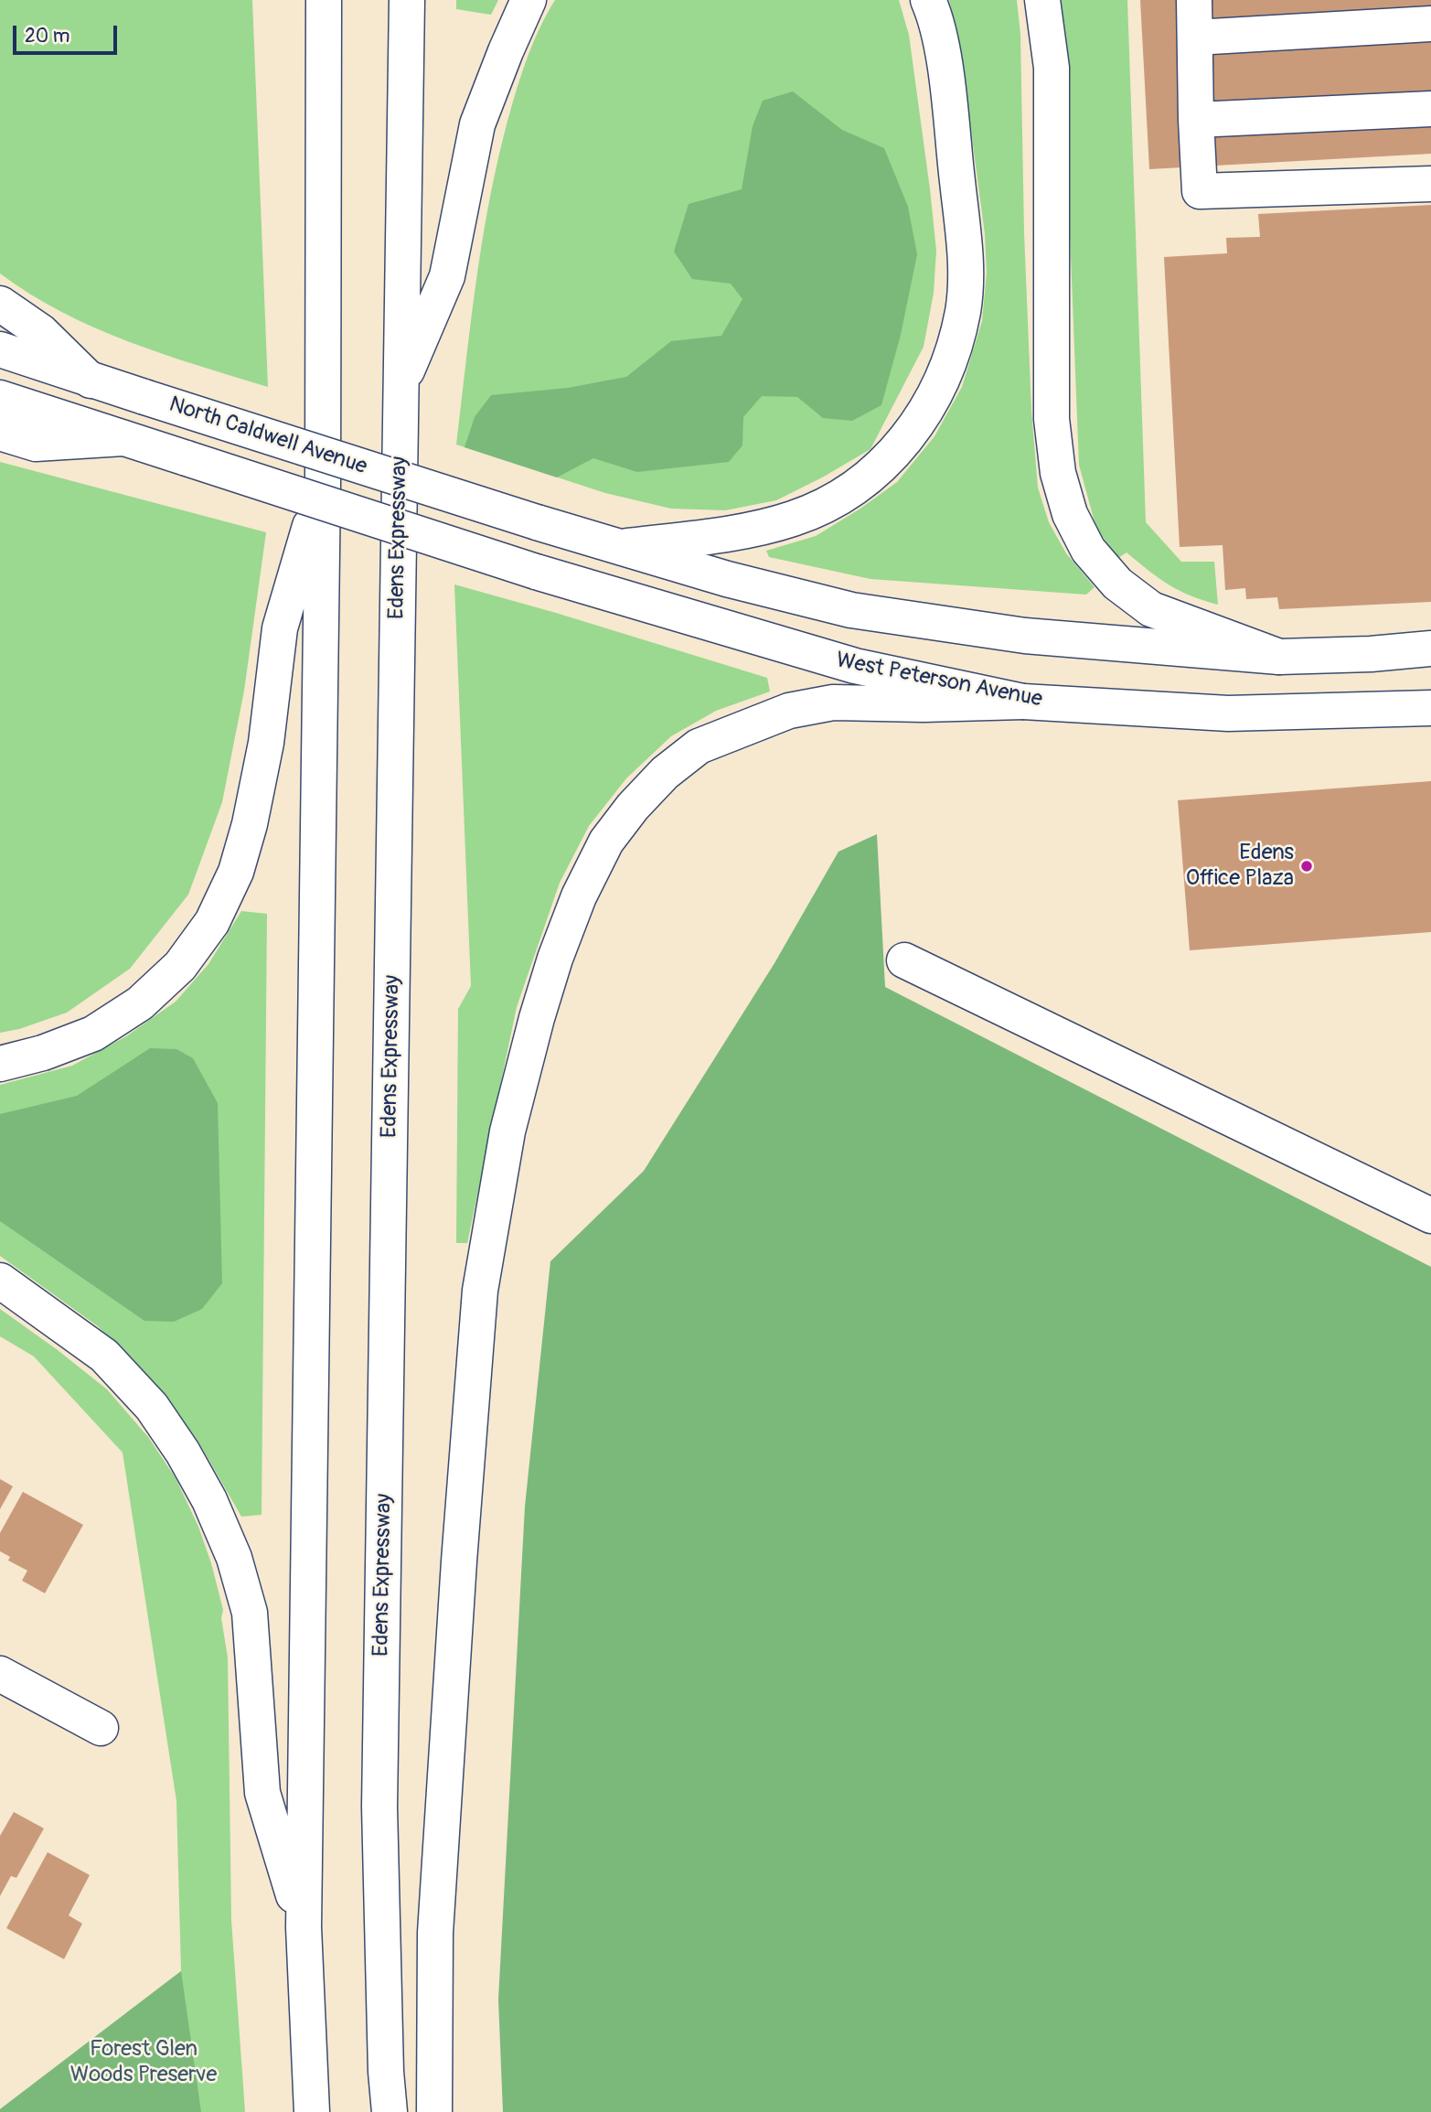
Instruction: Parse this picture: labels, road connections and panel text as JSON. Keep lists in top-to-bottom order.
{
  "streets": {
    "main road": ["North Caldwell Avenue", "Edens Expressway", "West Peterson Avenue"]
  },
  "crossings": [
    ["North Caldwell Avenue", "West Peterson Avenue"]
  ],
  "parks": ["Forest Glen Woods Preserve"],
  "places": ["Edens Office Plaza"],
  "scale_bar": "20 m"
}
